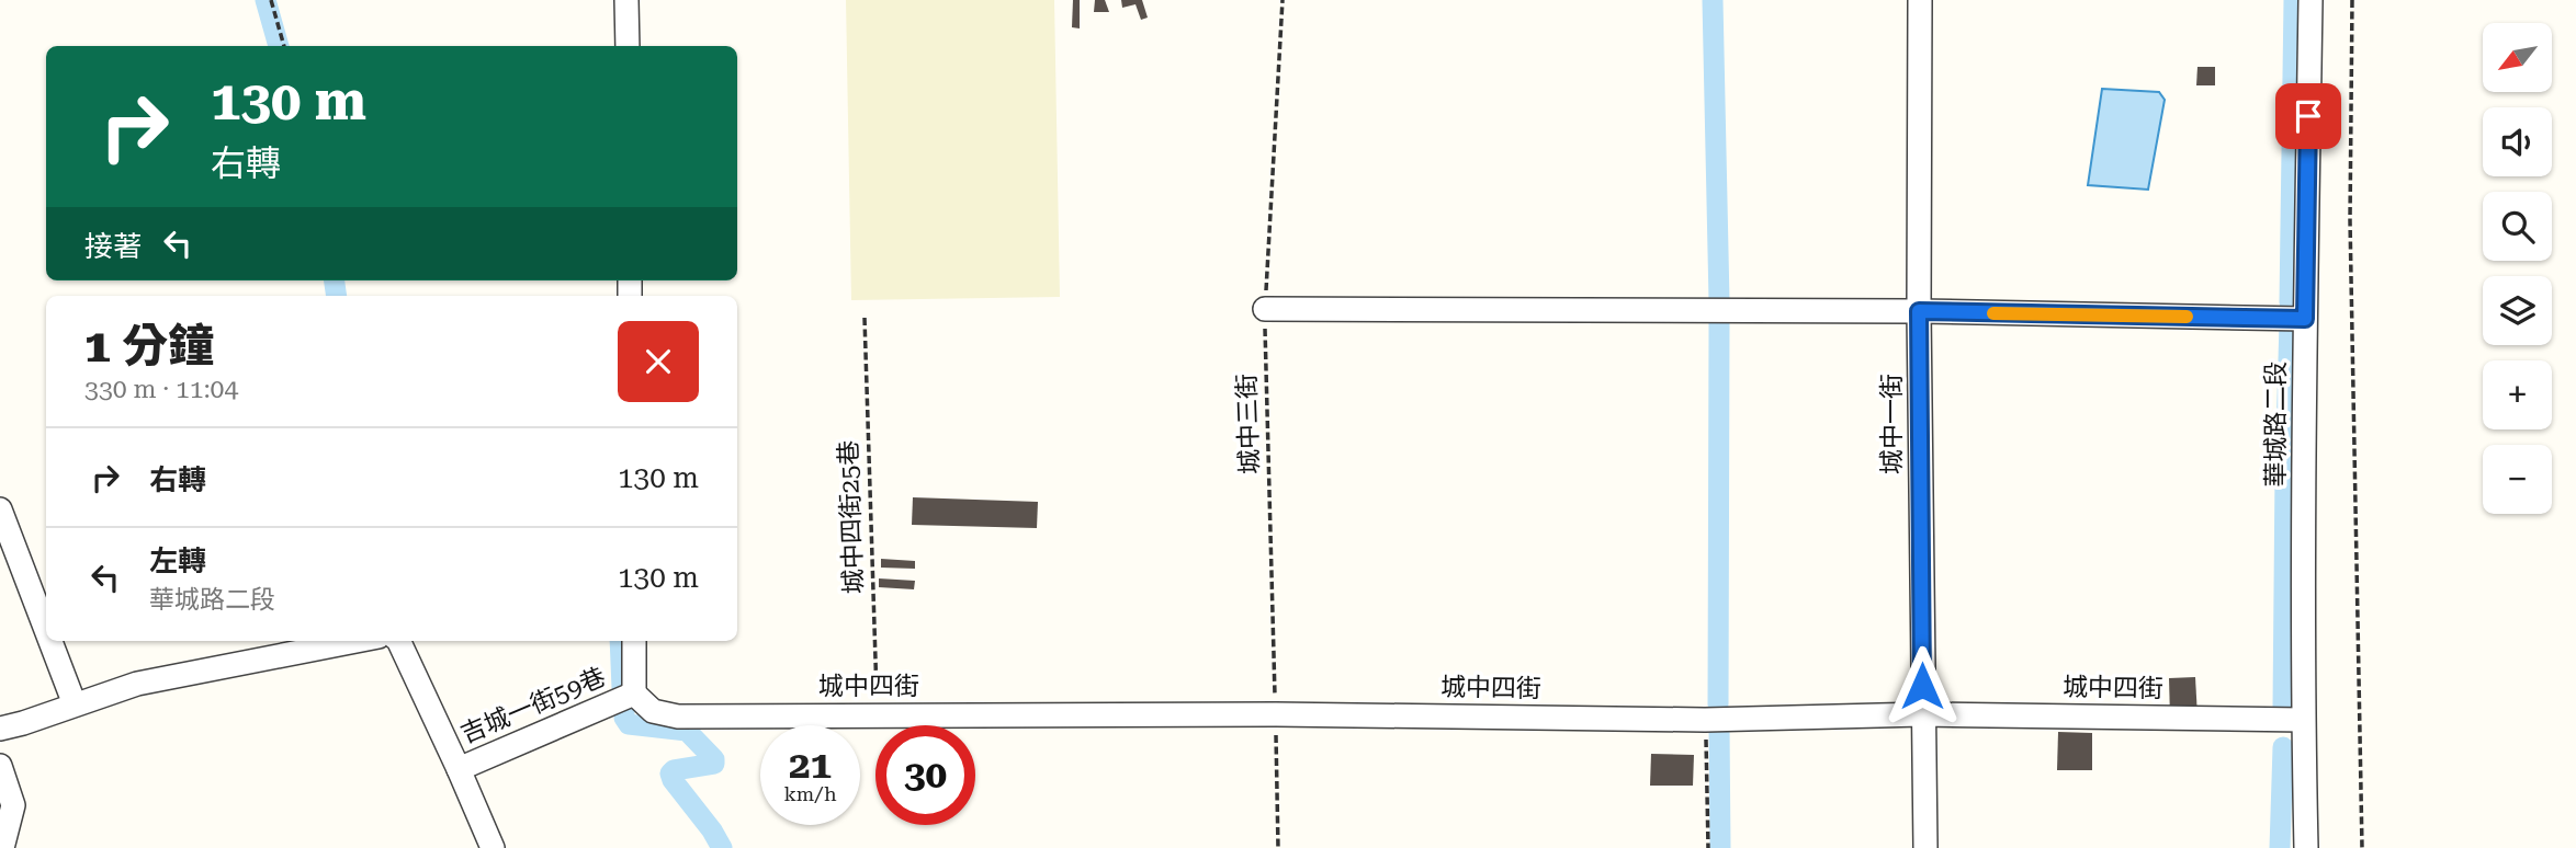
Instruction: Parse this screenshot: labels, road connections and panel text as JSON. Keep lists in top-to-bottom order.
{
  "streets": {
    "street": [
      "城中一街",
      "華城路二段",
      "城中四街",
      "吉城一街59巷"
    ],
    "path": ["城中三街", "城中四街25巷"]
  },
  "crossings": [
    ["城中三街", "城中四街"],
    ["城中一街", "城中四街"],
    ["華城路二段", "城中四街"],
    ["城中四街25巷", "城中四街"],
    ["城中四街", "吉城一街59巷"]
  ],
  "north": "bottom left",
  "page": {
    "map_buttons": ["+", "−"],
    "turn": ["130 m", "右轉"],
    "then": "接著",
    "heading": ["1 分鐘", "330 m · 11:04"],
    "list": [
      {
        "name": "右轉",
        "value": "130 m"
      },
      {
        "name": "左轉",
        "note": "華城路二段",
        "value": "130 m"
      }
    ],
    "speed": "21 km/h",
    "limit": "30"
  }
}
